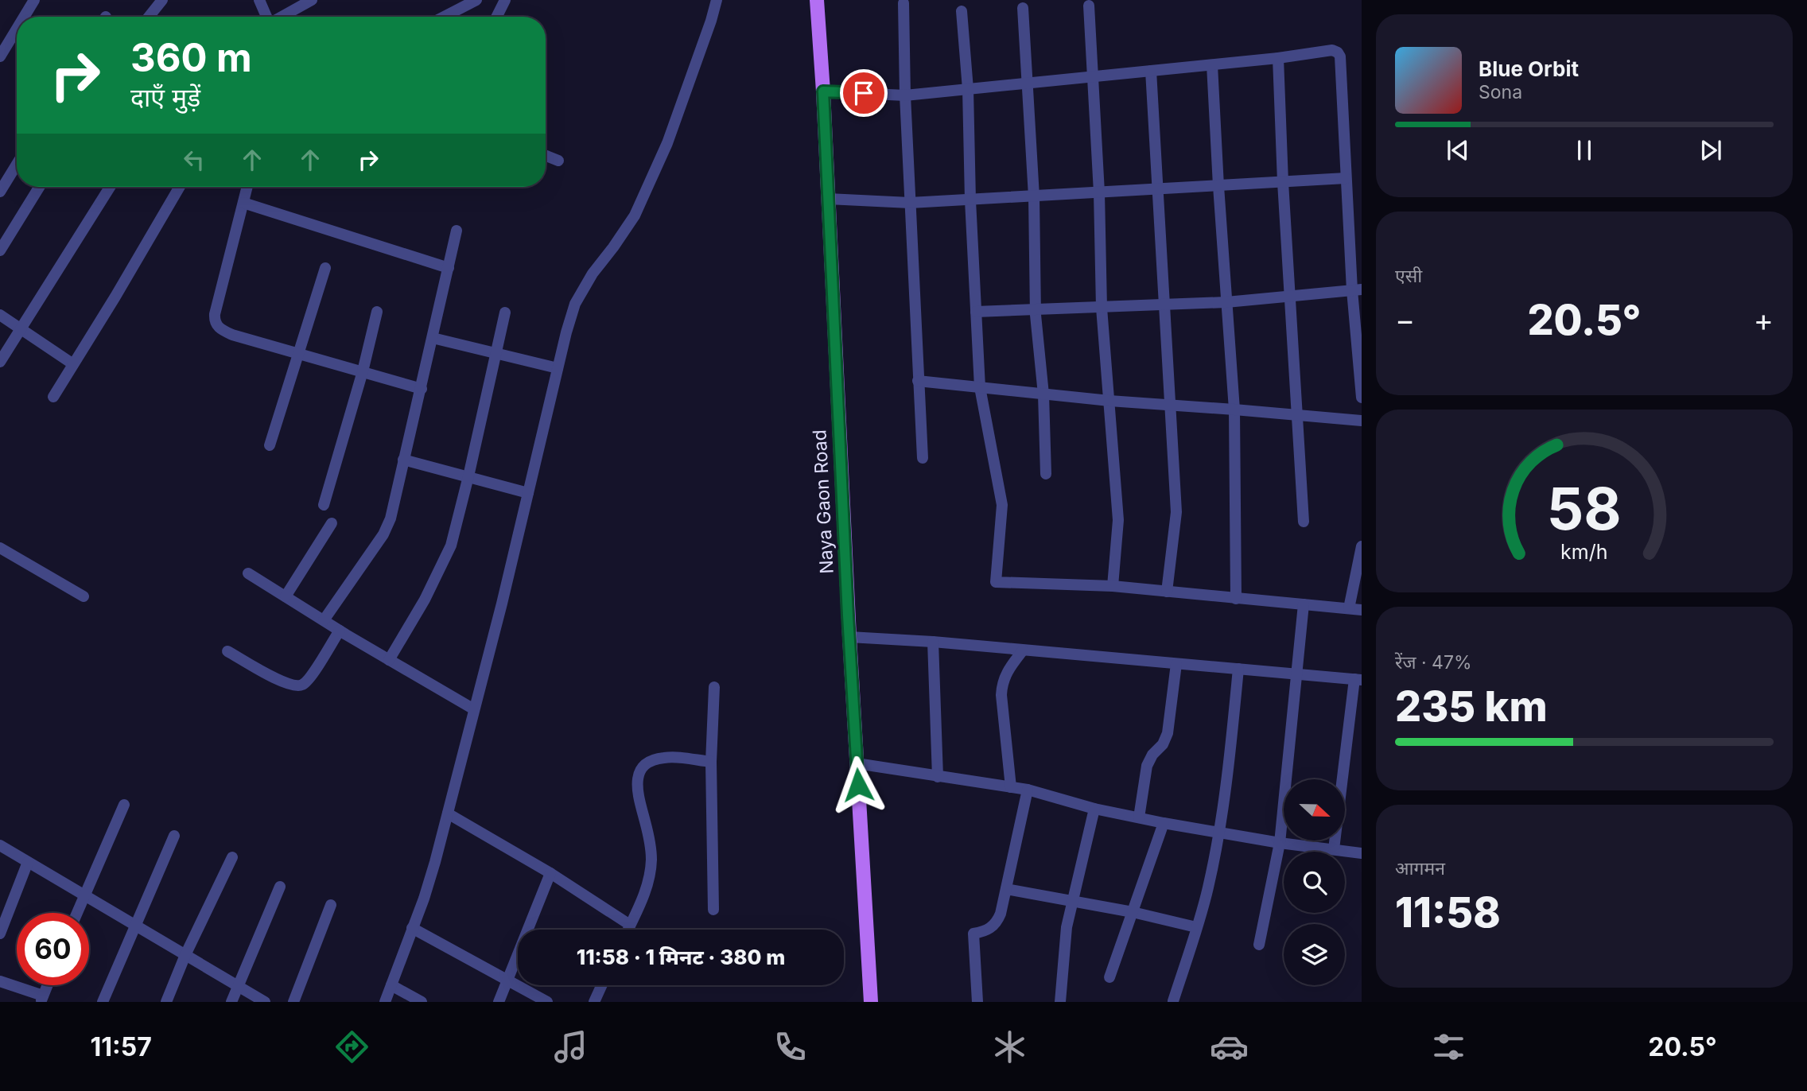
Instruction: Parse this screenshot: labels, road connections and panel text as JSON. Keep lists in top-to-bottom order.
{
  "streets": {
    "main road": ["Naya Gaon Road"]
  },
  "north": "right",
  "page": {
    "turn": ["360 m", "दाएँ मुड़ें"],
    "song": ["Blue Orbit", "Sona"],
    "tile": [
      "एसी",
      ["रेंज · 47%", "235 km"],
      ["आगमन", "11:58"]
    ],
    "heat": ["−", "20.5°", "+"],
    "limit": "60",
    "trip": "11:58 · 1 मिनट · 380 m",
    "tabs": ["11:57", "20.5°"],
    "gauge": ["58", "km/h"]
  }
}
